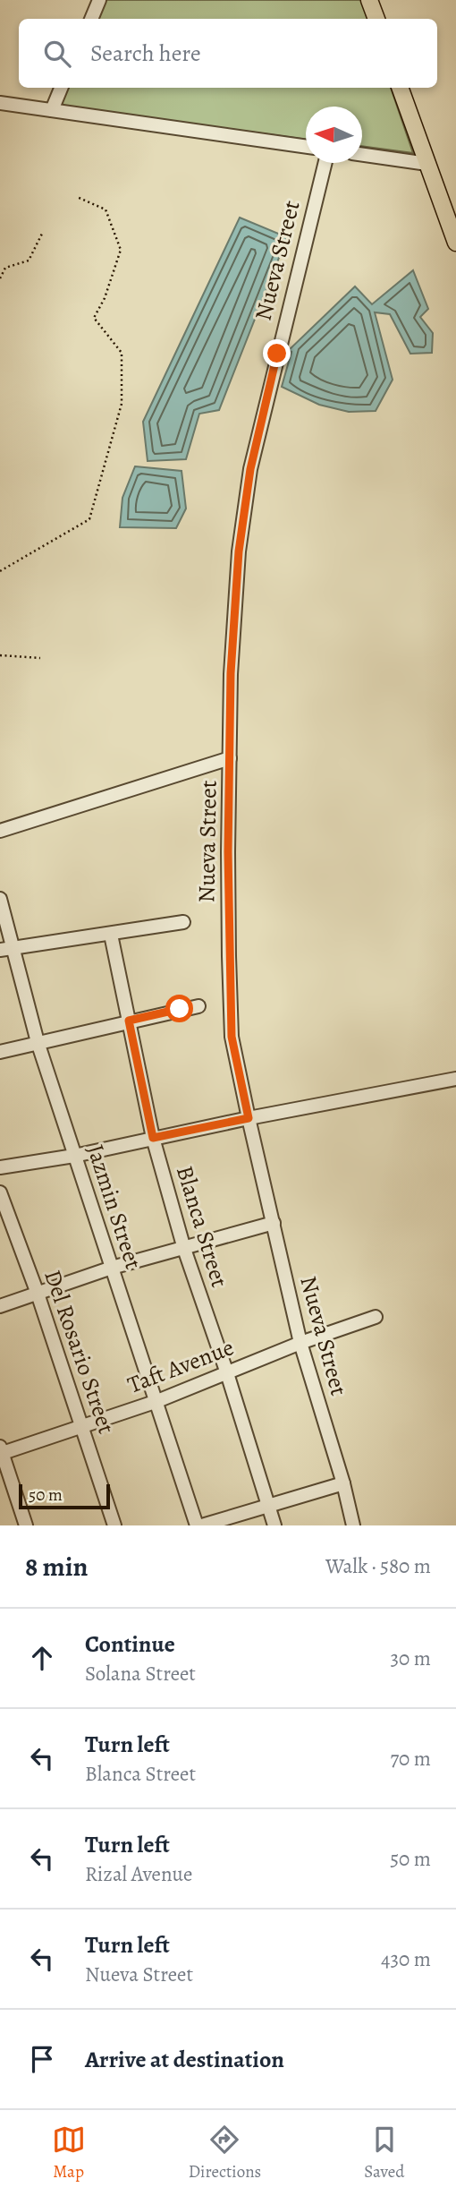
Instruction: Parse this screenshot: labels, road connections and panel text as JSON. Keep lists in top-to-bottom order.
{
  "streets": {
    "street": [
      "Nueva Street",
      "Jazmin Street",
      "Blanca Street",
      "Del Rosario Street",
      "Taft Avenue"
    ]
  },
  "crossings": [
    ["Nueva Street", "Taft Avenue"],
    ["Jazmin Street", "Taft Avenue"],
    ["Blanca Street", "Taft Avenue"],
    ["Del Rosario Street", "Taft Avenue"]
  ],
  "scale_bar": "50 m",
  "north": "left",
  "page": {
    "search": "Search here",
    "scale": "50 m",
    "heading": ["8 min", "Walk · 580 m"],
    "list": [
      ["Continue", "Solana Street", "30 m"],
      ["Turn left", "Blanca Street", "70 m"],
      ["Turn left", "Rizal Avenue", "50 m"],
      ["Turn left", "Nueva Street", "430 m"],
      "Arrive at destination"
    ],
    "nav": ["Map", "Directions", "Saved"]
  }
}
